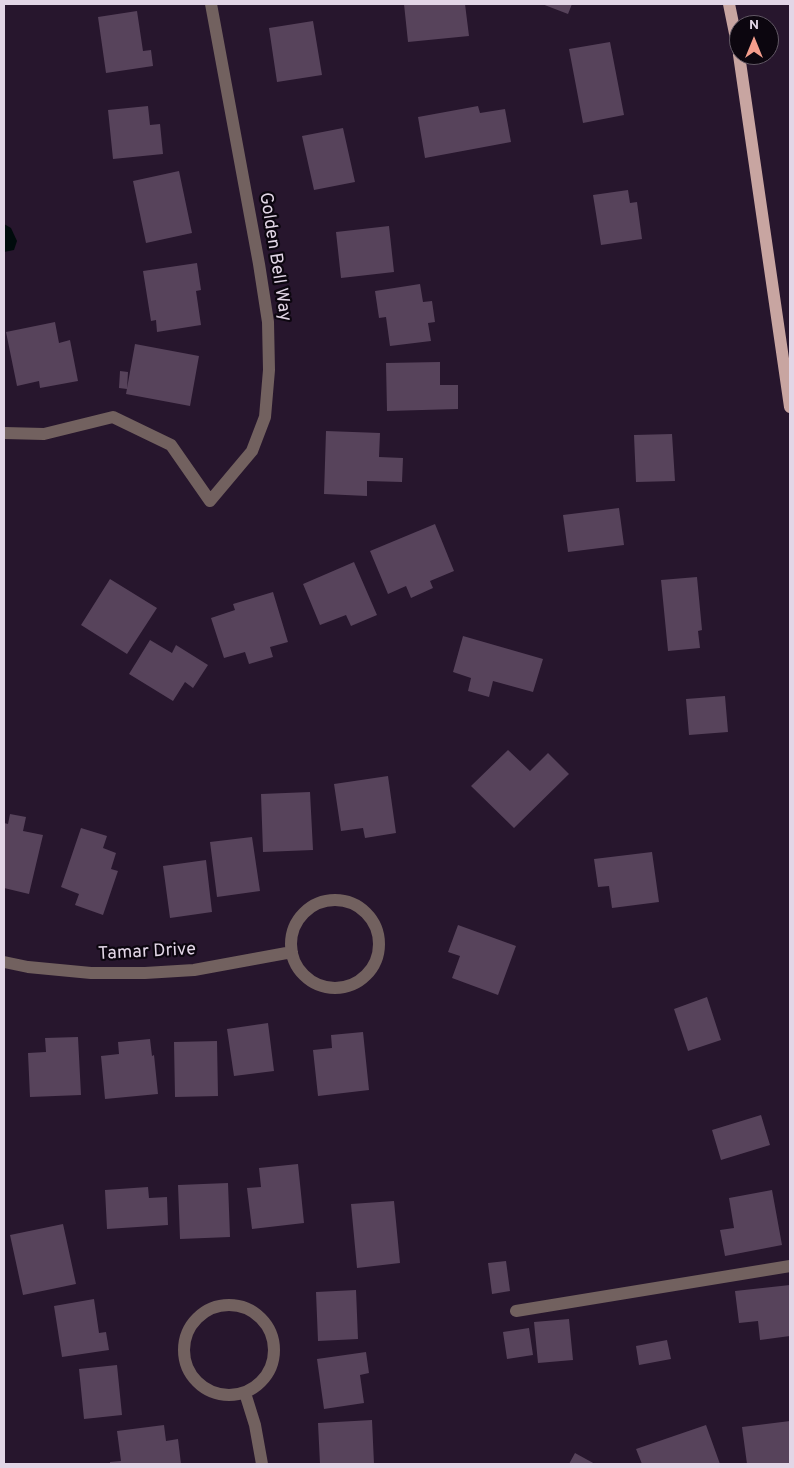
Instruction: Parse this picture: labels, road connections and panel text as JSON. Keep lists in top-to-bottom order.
{
  "streets": {
    "street": ["Golden Bell Way", "Tamar Drive"]
  },
  "north": "top"
}
